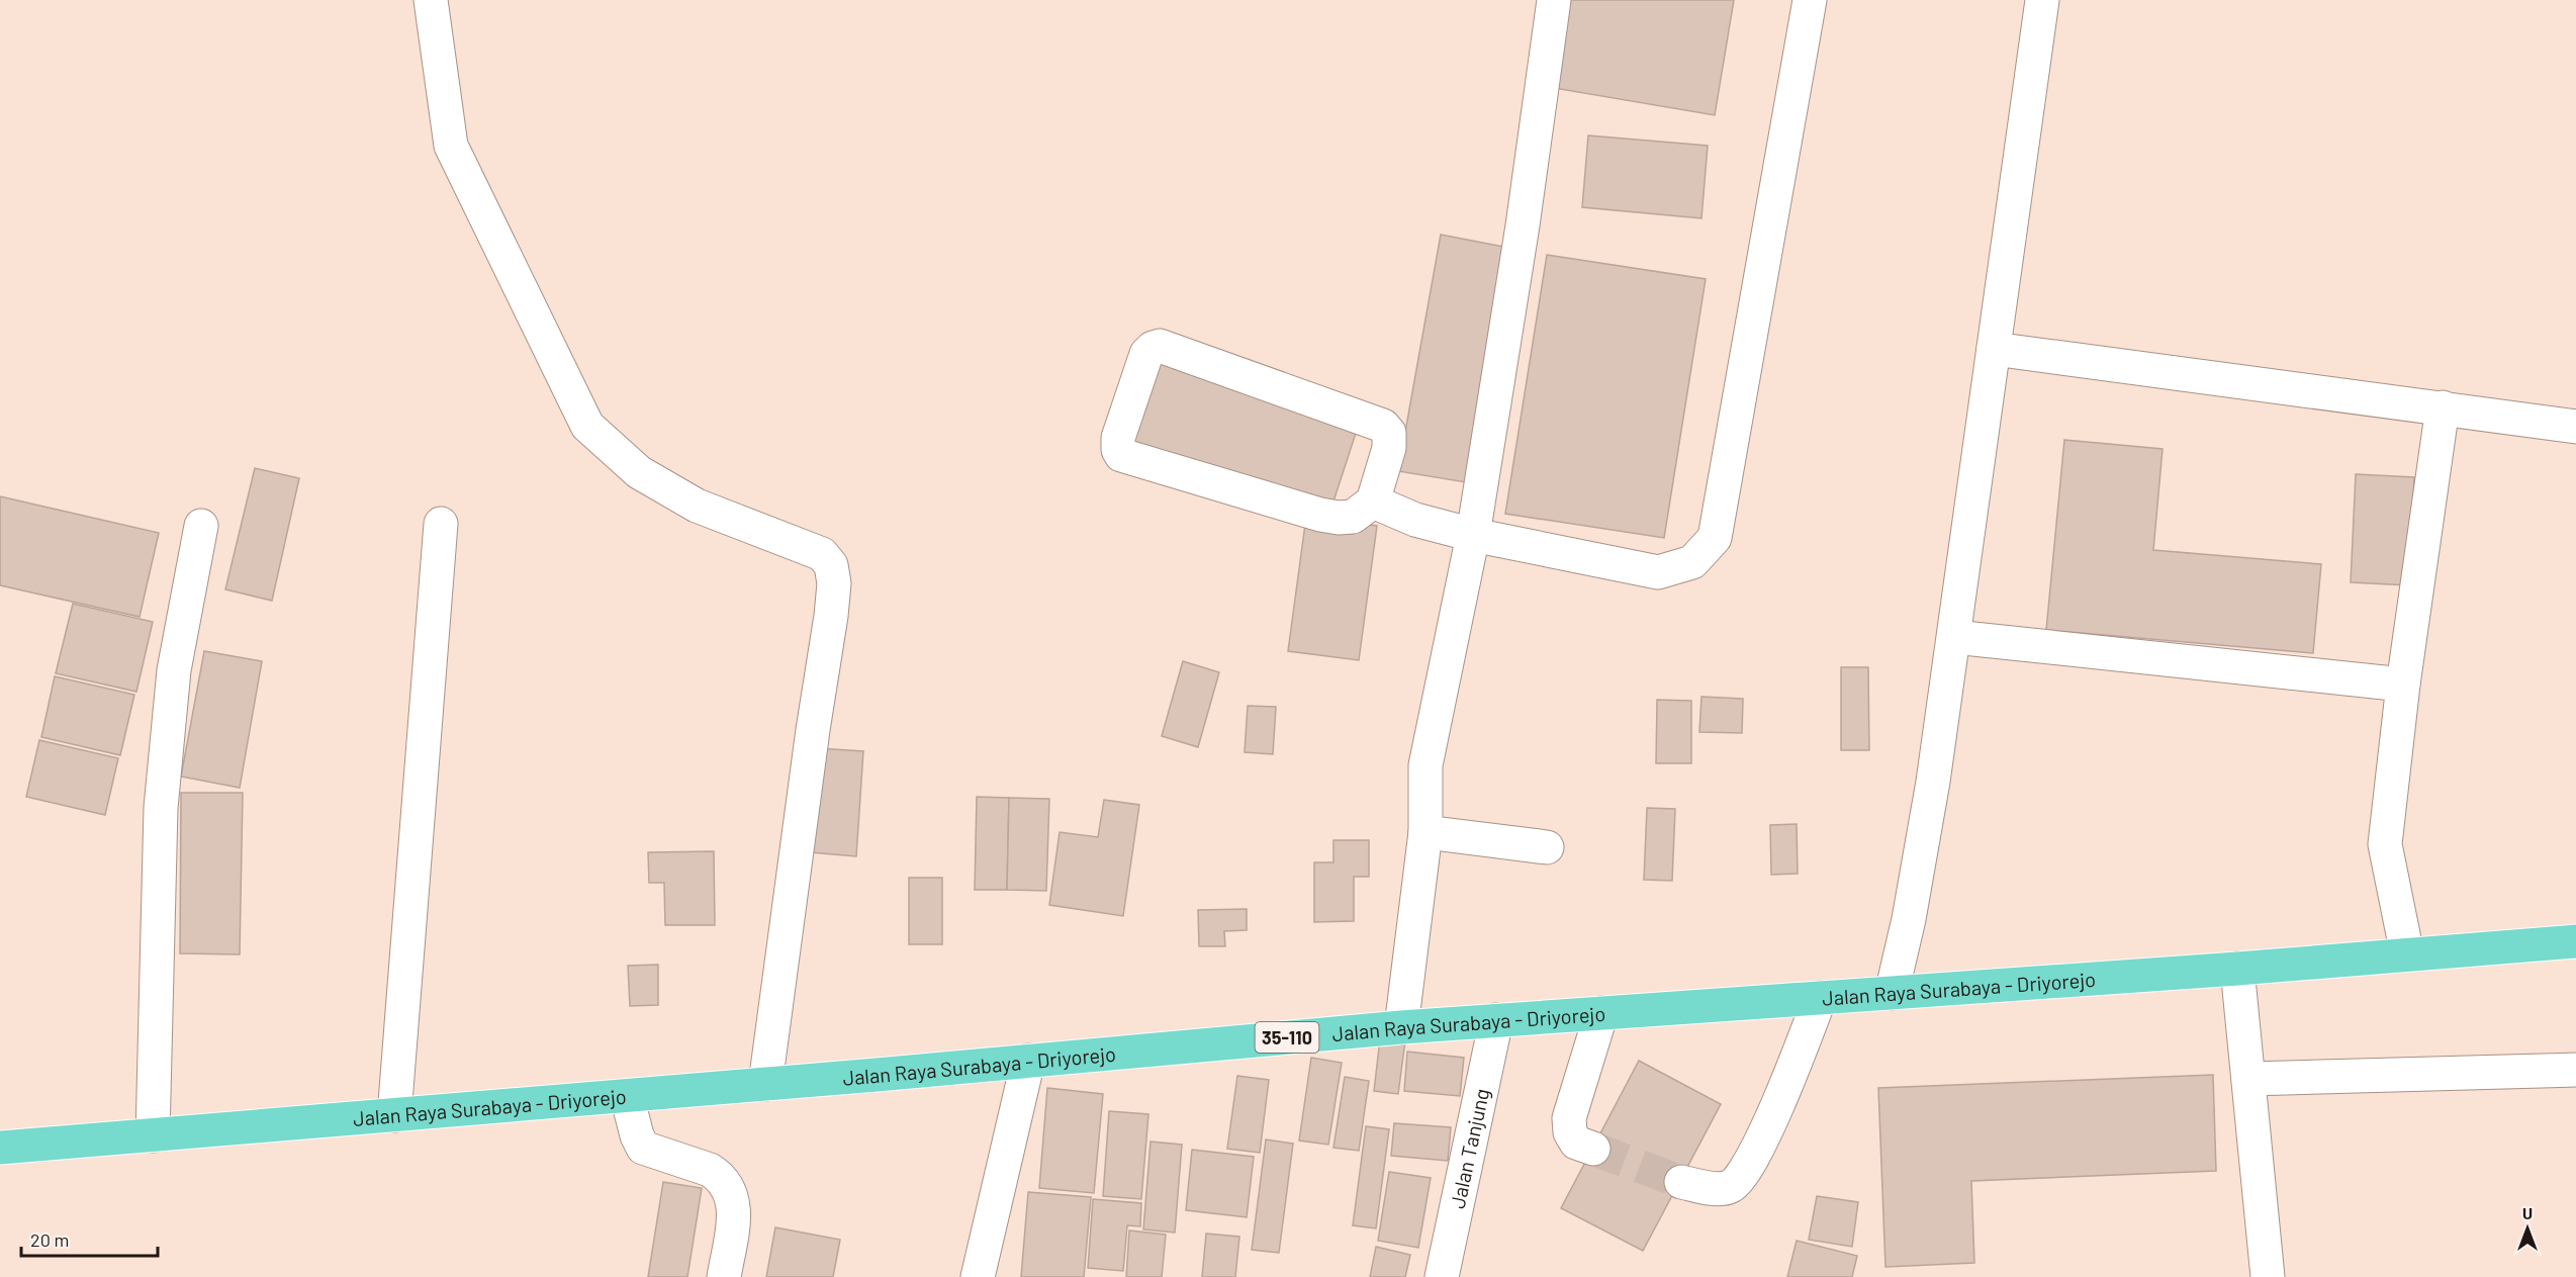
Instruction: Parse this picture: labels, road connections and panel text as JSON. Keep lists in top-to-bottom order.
{
  "streets": {
    "main road": ["Jalan Raya Surabaya - Driyorejo", "35-110"],
    "street": ["Jalan Tanjung"]
  },
  "crossings": [
    ["Jalan Raya Surabaya - Driyorejo", "Jalan Tanjung"]
  ],
  "scale_bar": "20 m",
  "north": "top"
}
